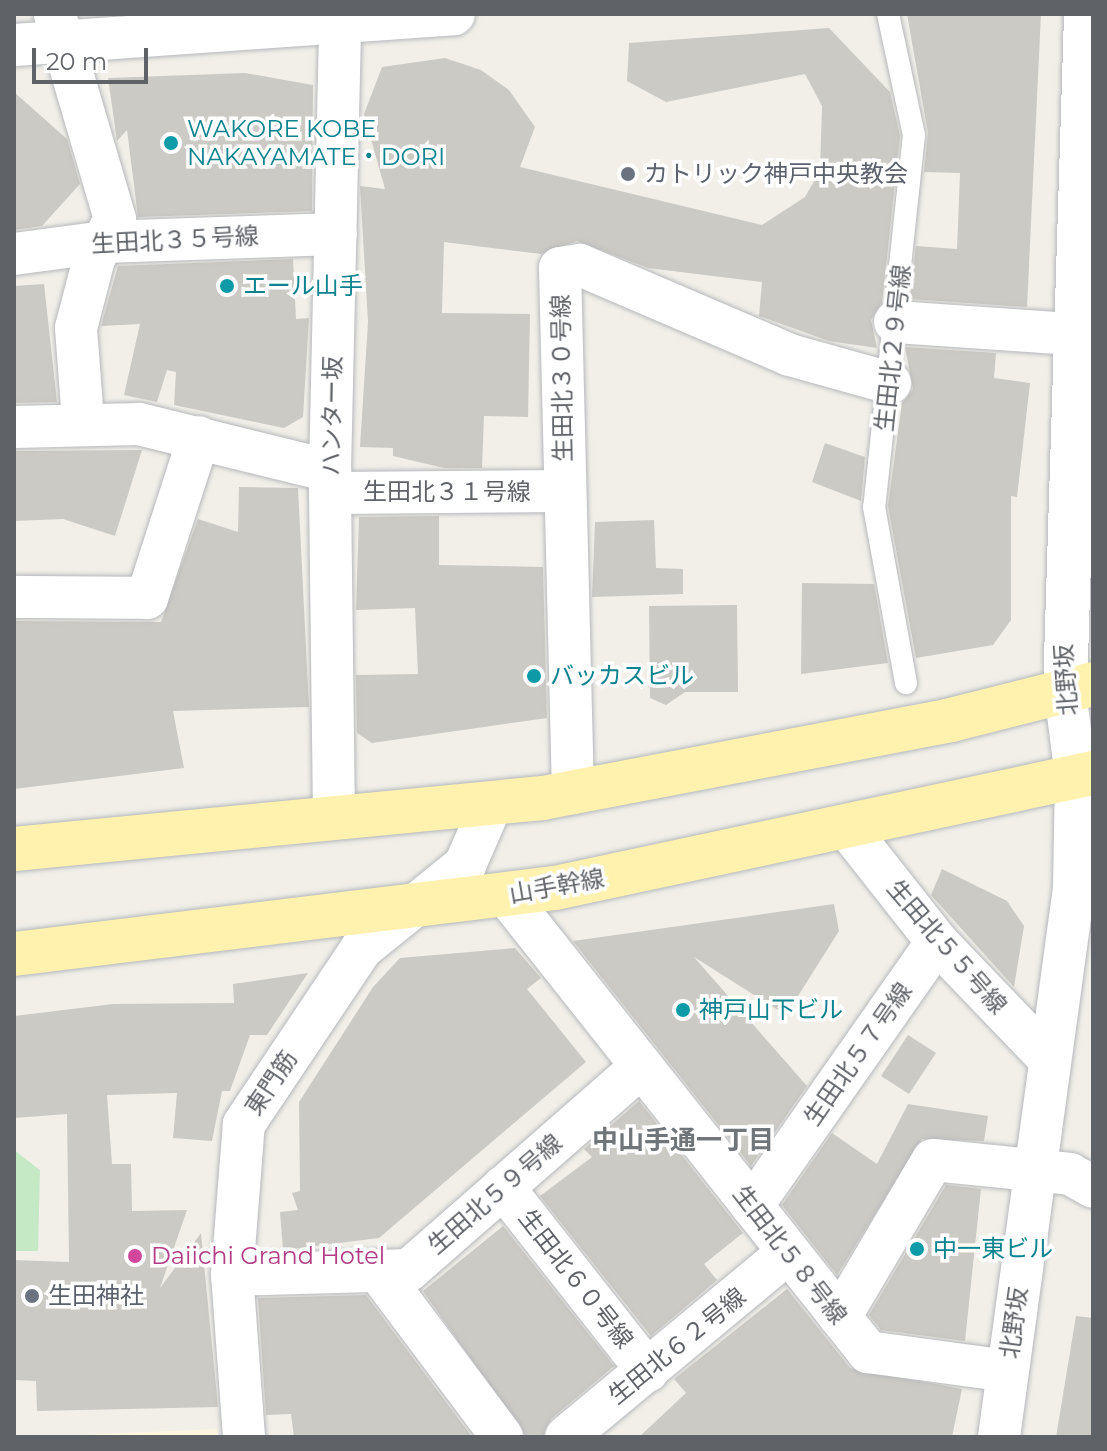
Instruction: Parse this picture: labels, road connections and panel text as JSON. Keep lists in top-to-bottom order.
{
  "streets": {
    "main road": ["山手幹線"],
    "street": [
      "生田北３５号線",
      "生田北３０号線",
      "ハンター坂",
      "生田北３１号線",
      "北野坂",
      "生田北５５号線",
      "生田北５７号線",
      "東門筋",
      "生田北５９号線",
      "生田北５８号線",
      "生田北６０号線",
      "生田北６２号線"
    ],
    "lane": ["生田北２９号線"]
  },
  "crossings": [
    ["生田北３５号線", "ハンター坂"],
    ["生田北２９号線", "生田北３０号線"],
    ["生田北３０号線", "生田北３１号線"],
    ["ハンター坂", "生田北３１号線"],
    ["北野坂", "山手幹線"],
    ["北野坂", "生田北５５号線"],
    ["北野坂", "生田北５８号線"],
    ["山手幹線", "生田北５５号線"],
    ["山手幹線", "東門筋"],
    ["山手幹線", "生田北５８号線"],
    ["生田北５５号線", "生田北５７号線"],
    ["生田北５７号線", "生田北５８号線"],
    ["東門筋", "生田北５９号線"],
    ["生田北５９号線", "生田北５８号線"],
    ["生田北５９号線", "生田北６０号線"],
    ["生田北５８号線", "生田北６２号線"],
    ["生田北６０号線", "生田北６２号線"]
  ],
  "districts": ["中山手通一丁目"],
  "places": [
    "WAKORE KOBE NAKAYAMATE・DORI",
    "カトリック神戸中央教会",
    "エール山手",
    "バッカスビル",
    "神戸山下ビル",
    "中一東ビル",
    "Daiichi Grand Hotel",
    "生田神社"
  ],
  "scale_bar": "20 m"
}
